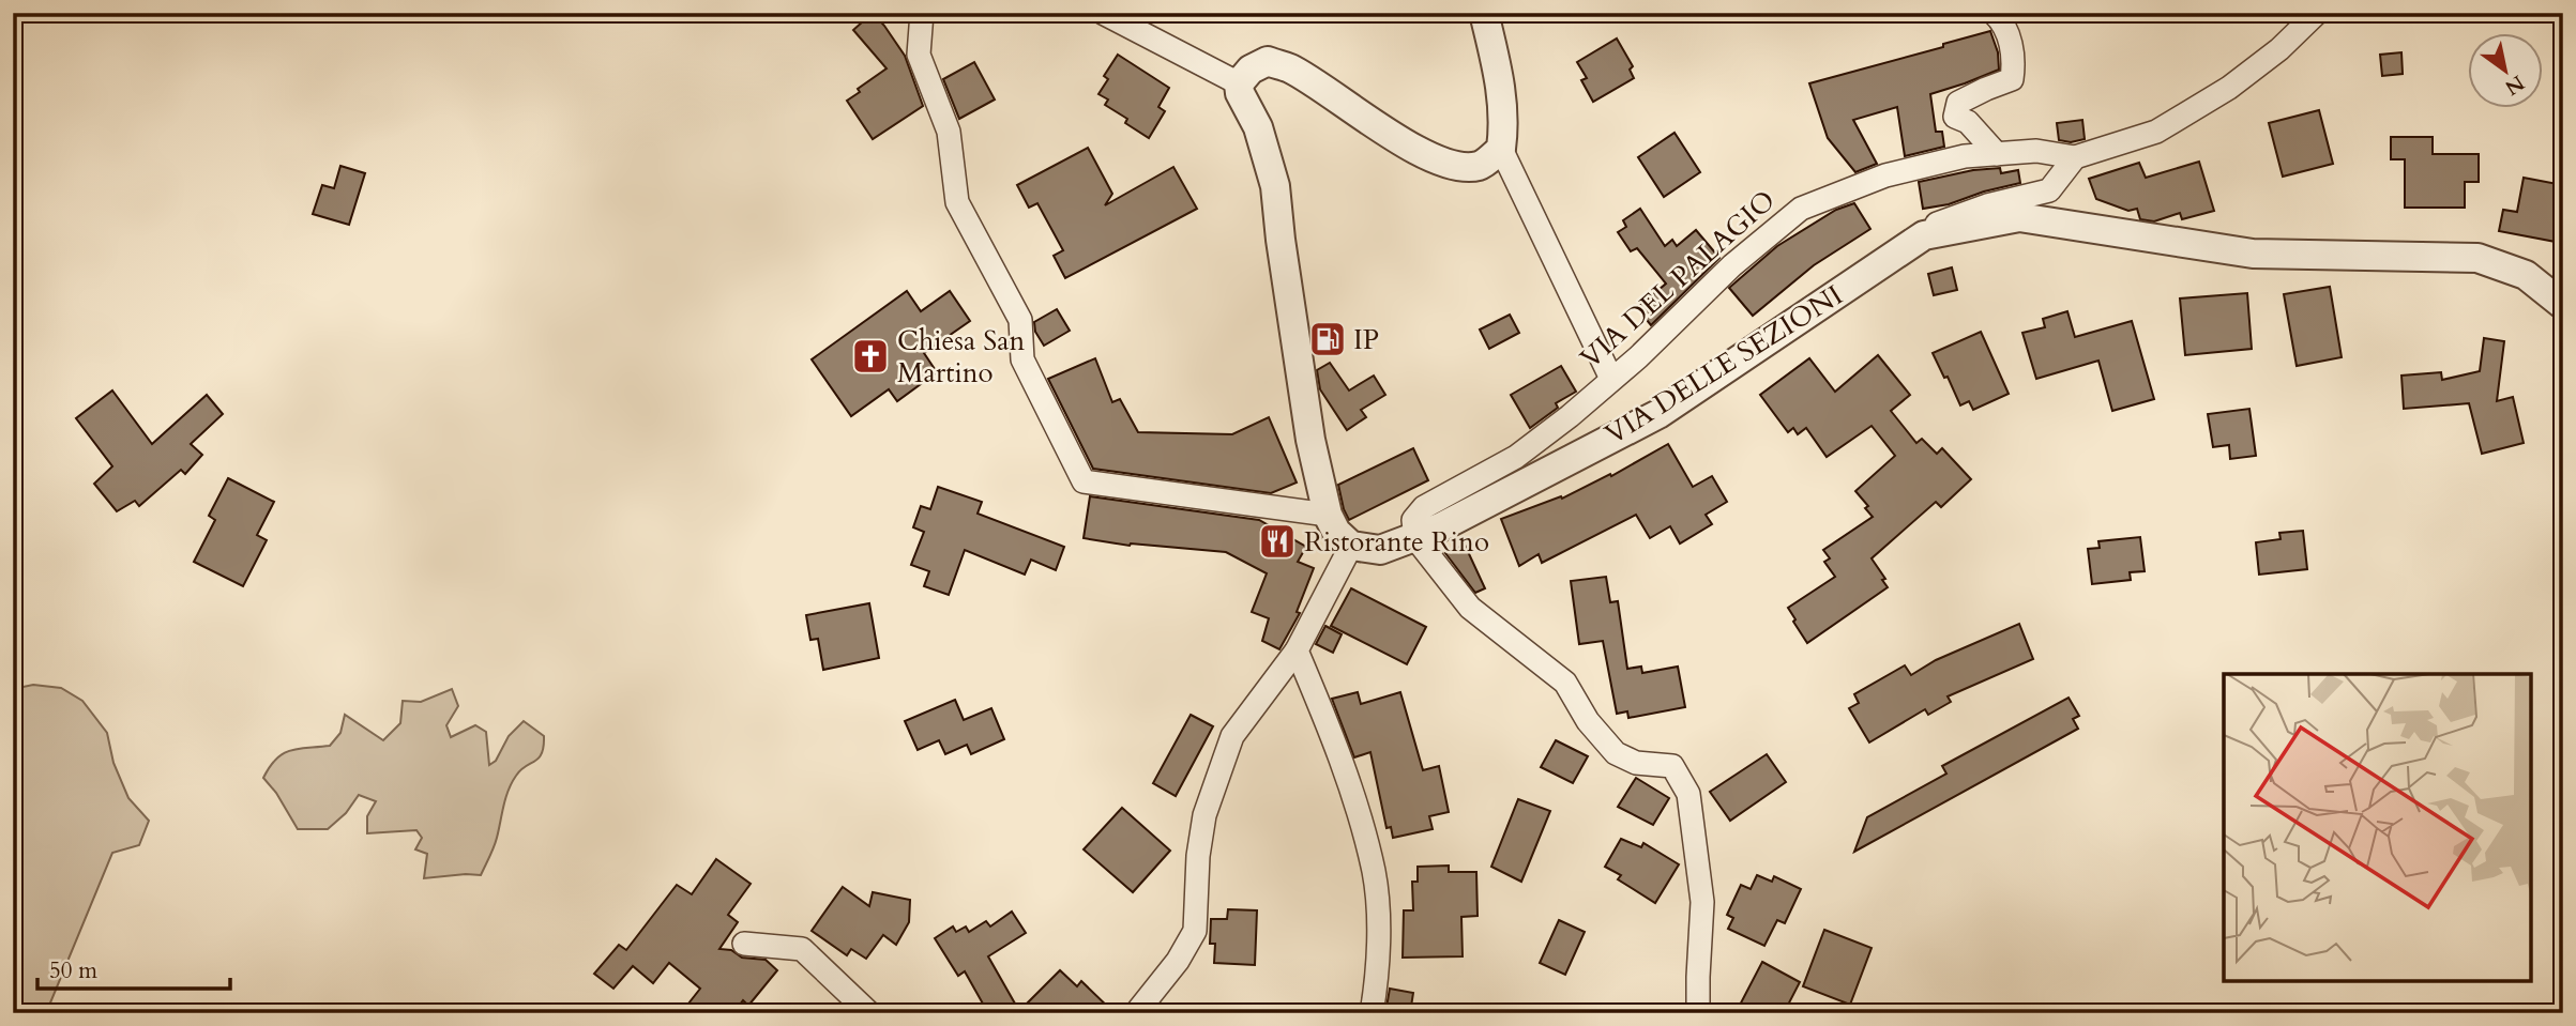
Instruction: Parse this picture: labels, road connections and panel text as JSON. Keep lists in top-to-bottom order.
{
  "streets": {
    "street": ["VIA DEL PALAGIO", "VIA DELLE SEZIONI"]
  },
  "crossings": [
    ["VIA DEL PALAGIO", "VIA DELLE SEZIONI"]
  ],
  "places": {
    "fuel station": ["IP"],
    "church": ["Chiesa San Martino"],
    "restaurant": ["Ristorante Rino"]
  },
  "scale_bar": "50 m",
  "north": "bottom right"
}
